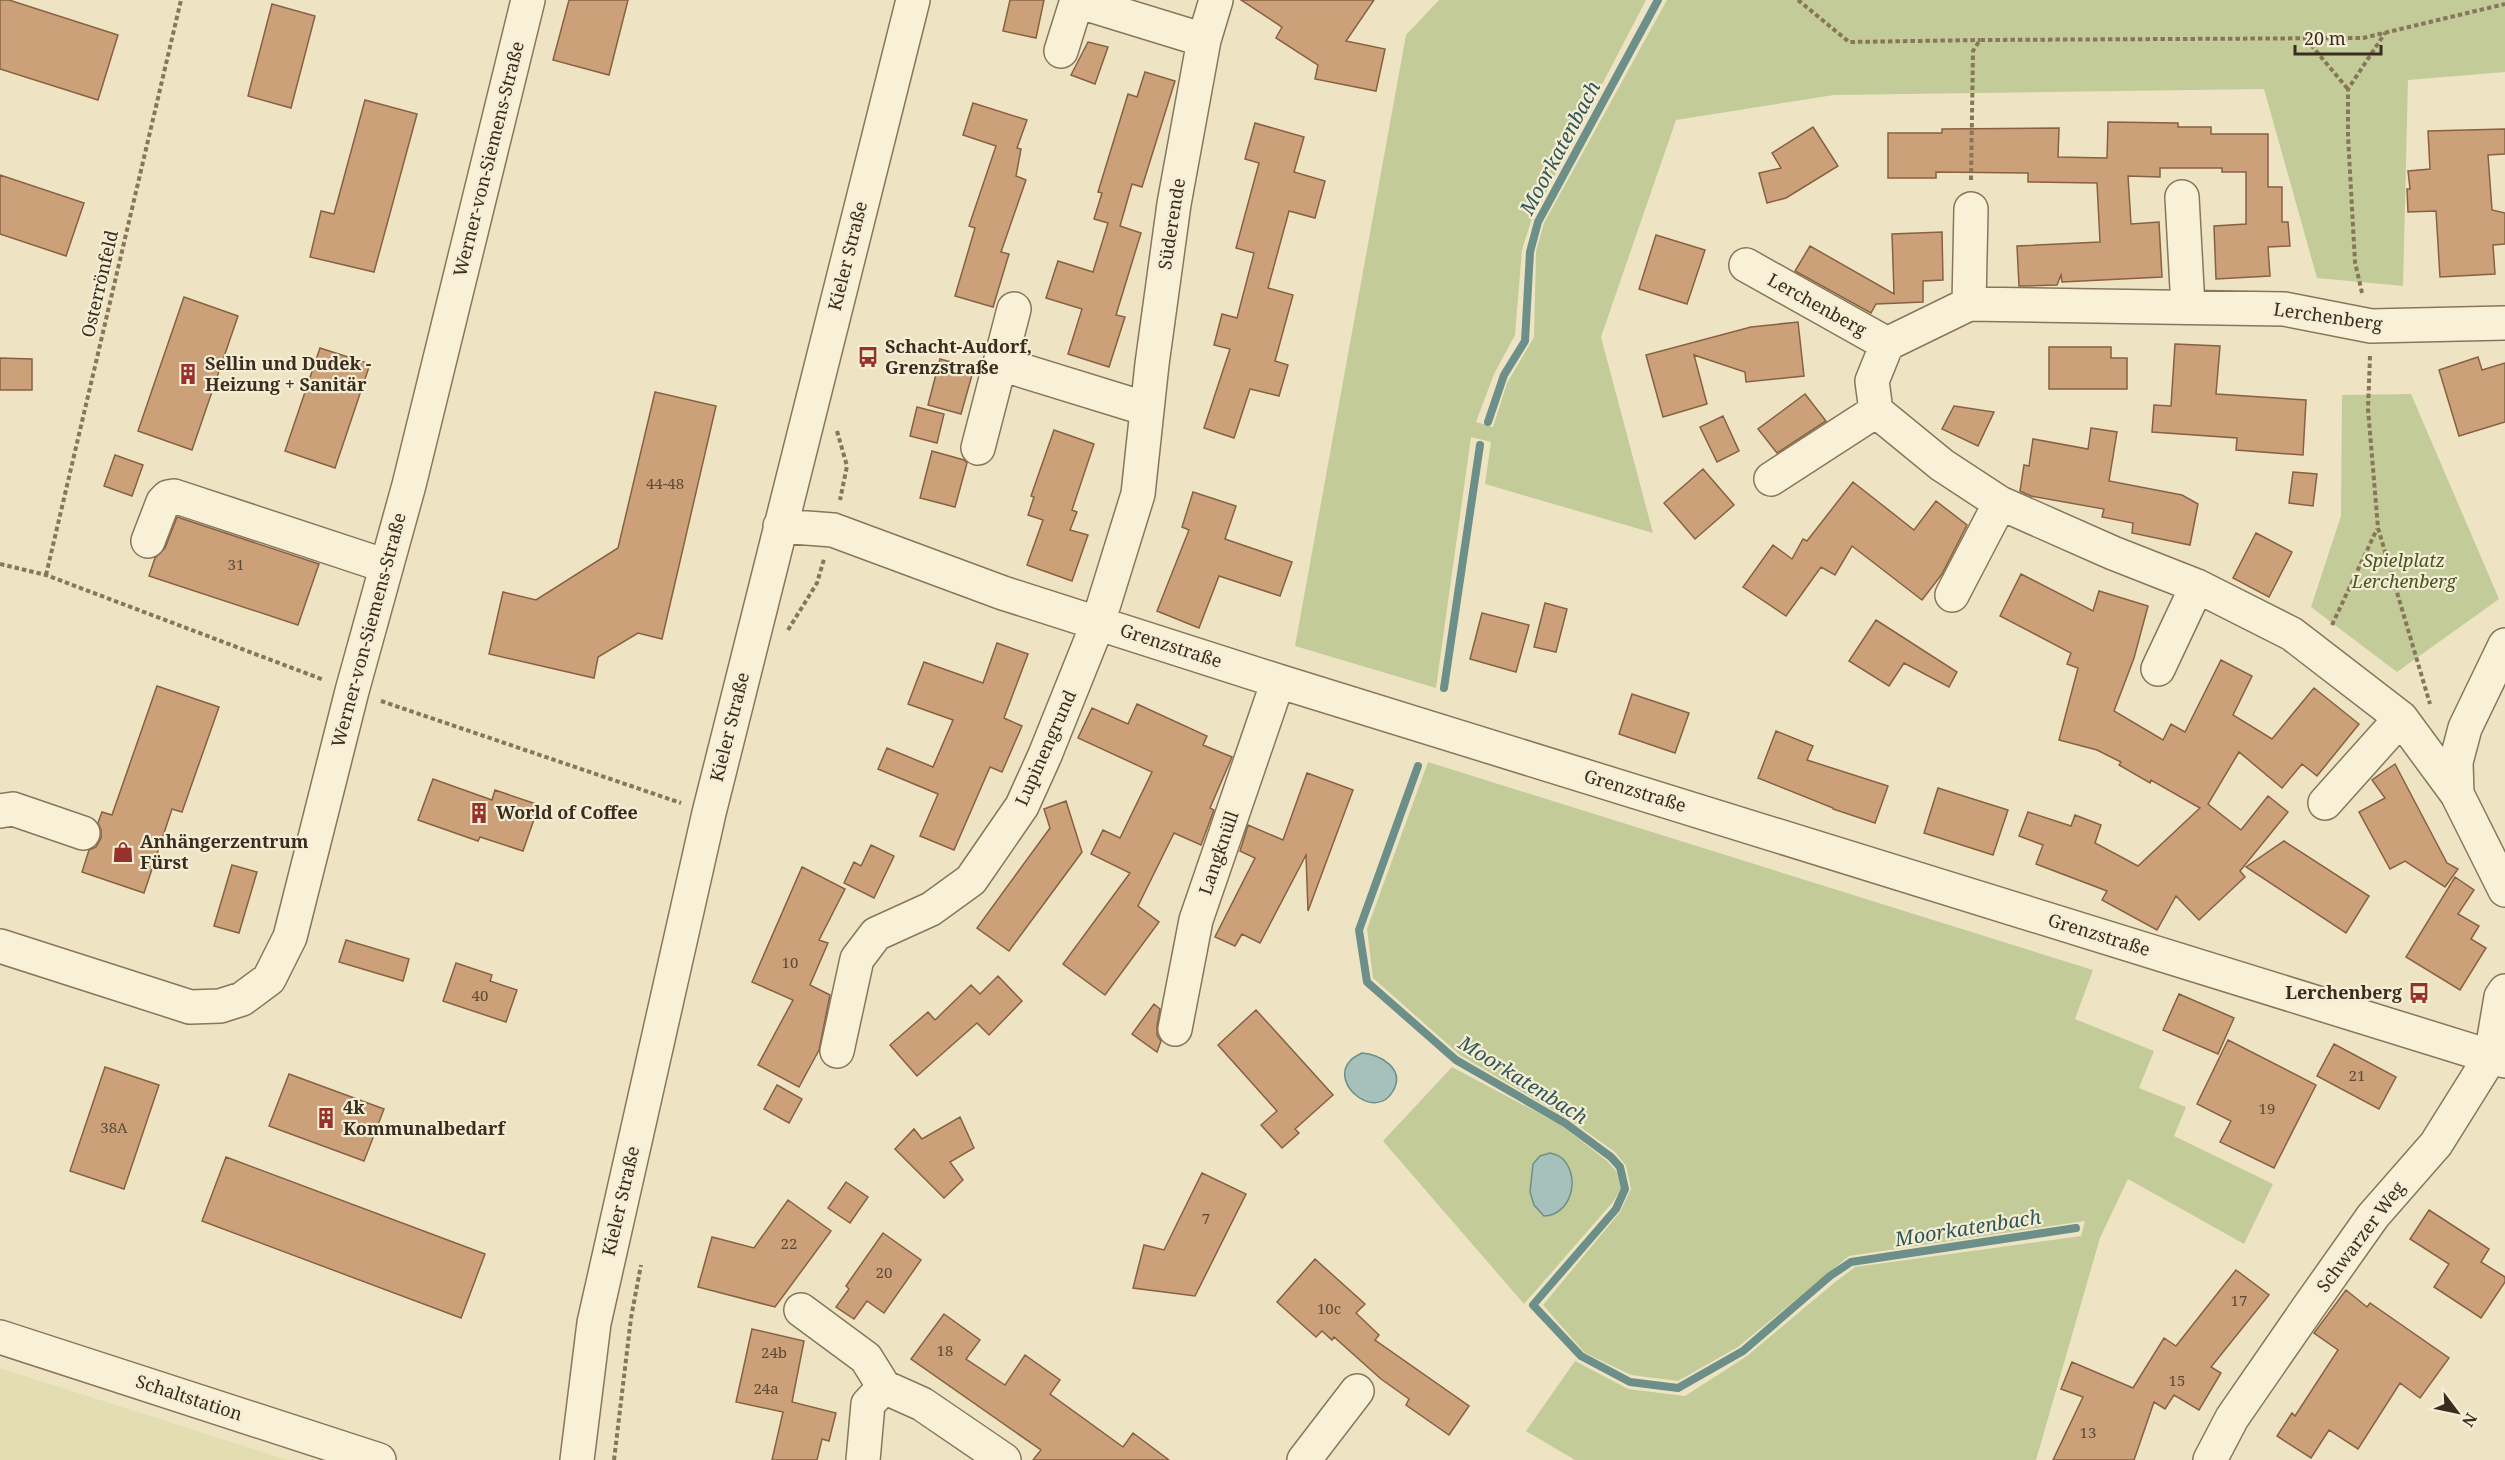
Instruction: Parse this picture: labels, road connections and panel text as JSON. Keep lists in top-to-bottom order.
{
  "streets": {
    "street": [
      "Werner-von-Siemens-Straße",
      "Süderende",
      "Kieler Straße",
      "Lerchenberg",
      "Grenzstraße",
      "Lupinengrund",
      "Langknüll",
      "Schwarzer Weg",
      "Schaltstation"
    ],
    "path": ["Osterrönfeld"]
  },
  "crossings": [
    ["Süderende", "Grenzstraße"],
    ["Süderende", "Lupinengrund"],
    ["Kieler Straße", "Grenzstraße"],
    ["Grenzstraße", "Lupinengrund"],
    ["Grenzstraße", "Langknüll"],
    ["Grenzstraße", "Schwarzer Weg"]
  ],
  "water": ["Moorkatenbach"],
  "parks": ["Spielplatz Lerchenberg"],
  "places": {
    "bus stop": ["Schacht-Audorf, Grenzstraße", "Lerchenberg"],
    "building": ["Sellin und Dudek - Heizung + Sanitär", "World of Coffee", "4k Kommunalbedarf"],
    "shop": ["Anhängerzentrum Fürst"]
  },
  "house_numbers": [
    "44-48",
    "31",
    "10",
    "40",
    "21",
    "19",
    "38A",
    "7",
    "22",
    "20",
    "17",
    "10c",
    "18",
    "24b",
    "15",
    "24a",
    "13"
  ],
  "scale_bar": "20 m",
  "north": "bottom right"
}
